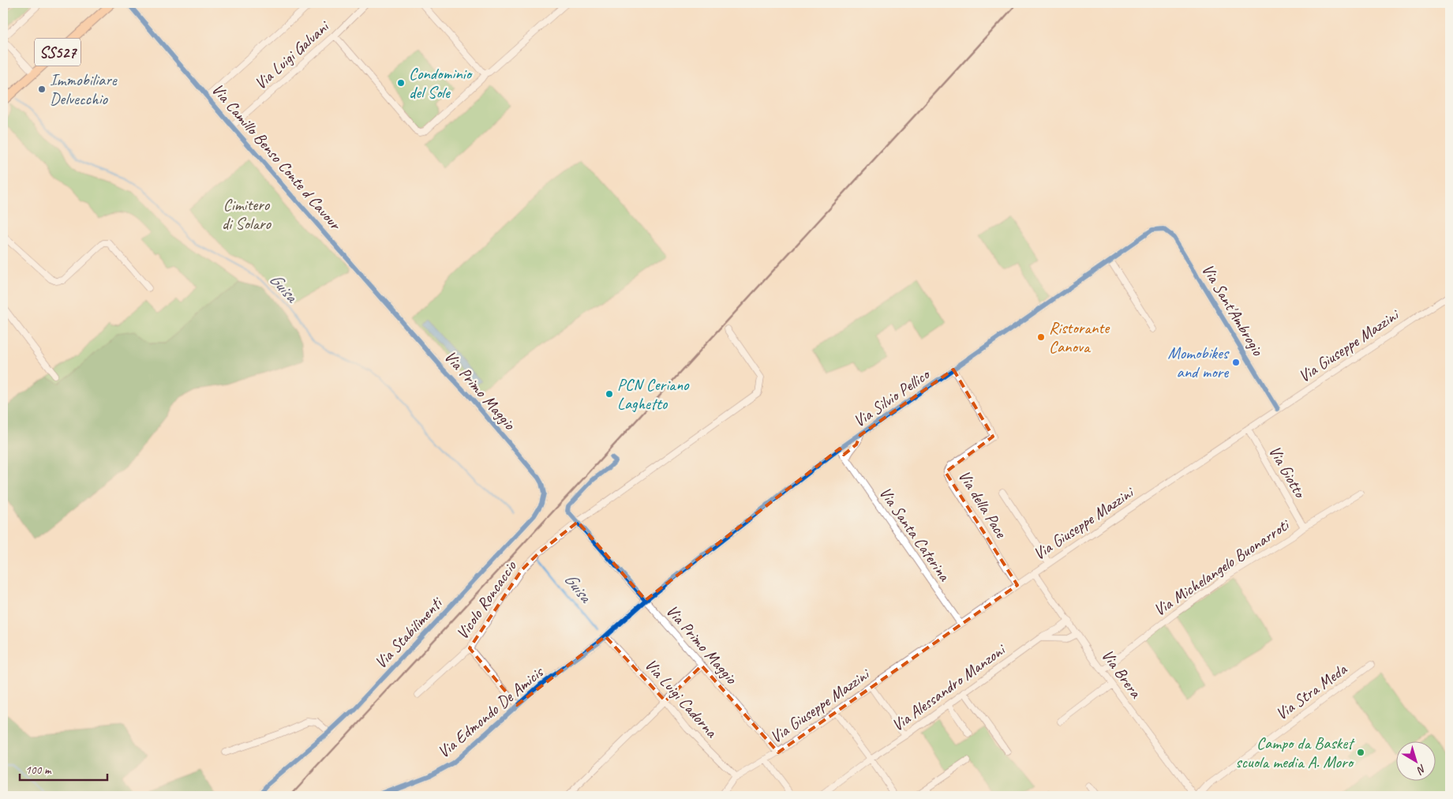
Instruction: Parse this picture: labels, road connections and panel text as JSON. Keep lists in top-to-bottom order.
{
  "streets": {
    "main road": ["SS527"],
    "street": [
      "Via Luigi Galvani",
      "Via Camillo Benso Conte d Cavour",
      "Via Sant'Ambrogio",
      "Via Giuseppe Mazzini",
      "Via Primo Maggio",
      "Via Silvio Pellico",
      "Via Giotto",
      "Via della Pace",
      "Via Santa Caterina",
      "Via Michelangelo Buonarroti",
      "Vicolo Roncaccio",
      "Via Stabilimenti",
      "Via Brera",
      "Via Alessandro Manzoni",
      "Via Stra Meda",
      "Via Luigi Cadorna",
      "Via Edmondo De Amicis"
    ]
  },
  "crossings": [
    ["Via Luigi Galvani", "Via Camillo Benso Conte d Cavour"],
    ["Via Camillo Benso Conte d Cavour", "Via Primo Maggio"],
    ["Via Sant'Ambrogio", "Via Giuseppe Mazzini"],
    ["Via Sant'Ambrogio", "Via Silvio Pellico"],
    ["Via Giuseppe Mazzini", "Via Primo Maggio"],
    ["Via Giuseppe Mazzini", "Via Giotto"],
    ["Via Giuseppe Mazzini", "Via della Pace"],
    ["Via Giuseppe Mazzini", "Via Santa Caterina"],
    ["Via Giuseppe Mazzini", "Via Brera"],
    ["Via Giuseppe Mazzini", "Via Luigi Cadorna"],
    ["Via Primo Maggio", "Via Silvio Pellico"],
    ["Via Primo Maggio", "Vicolo Roncaccio"],
    ["Via Primo Maggio", "Via Stabilimenti"],
    ["Via Primo Maggio", "Via Edmondo De Amicis"],
    ["Via Silvio Pellico", "Via della Pace"],
    ["Via Silvio Pellico", "Via Santa Caterina"],
    ["Via Silvio Pellico", "Via Edmondo De Amicis"],
    ["Via Giotto", "Via Michelangelo Buonarroti"],
    ["Via Michelangelo Buonarroti", "Via Brera"],
    ["Via Brera", "Via Alessandro Manzoni"],
    ["Via Brera", "Via Stra Meda"],
    ["Via Luigi Cadorna", "Via Edmondo De Amicis"]
  ],
  "water": ["Guisa"],
  "parks": ["Cimitero di Solaro"],
  "places": [
    "Condominio del Sole",
    "Immobiliare Delvecchio",
    "Ristorante Canova",
    "Momobikes and more",
    "PCN Ceriano Laghetto",
    "Campo da Basket scuola media A. Moro"
  ],
  "scale_bar": "100 m",
  "north": "bottom right"
}
